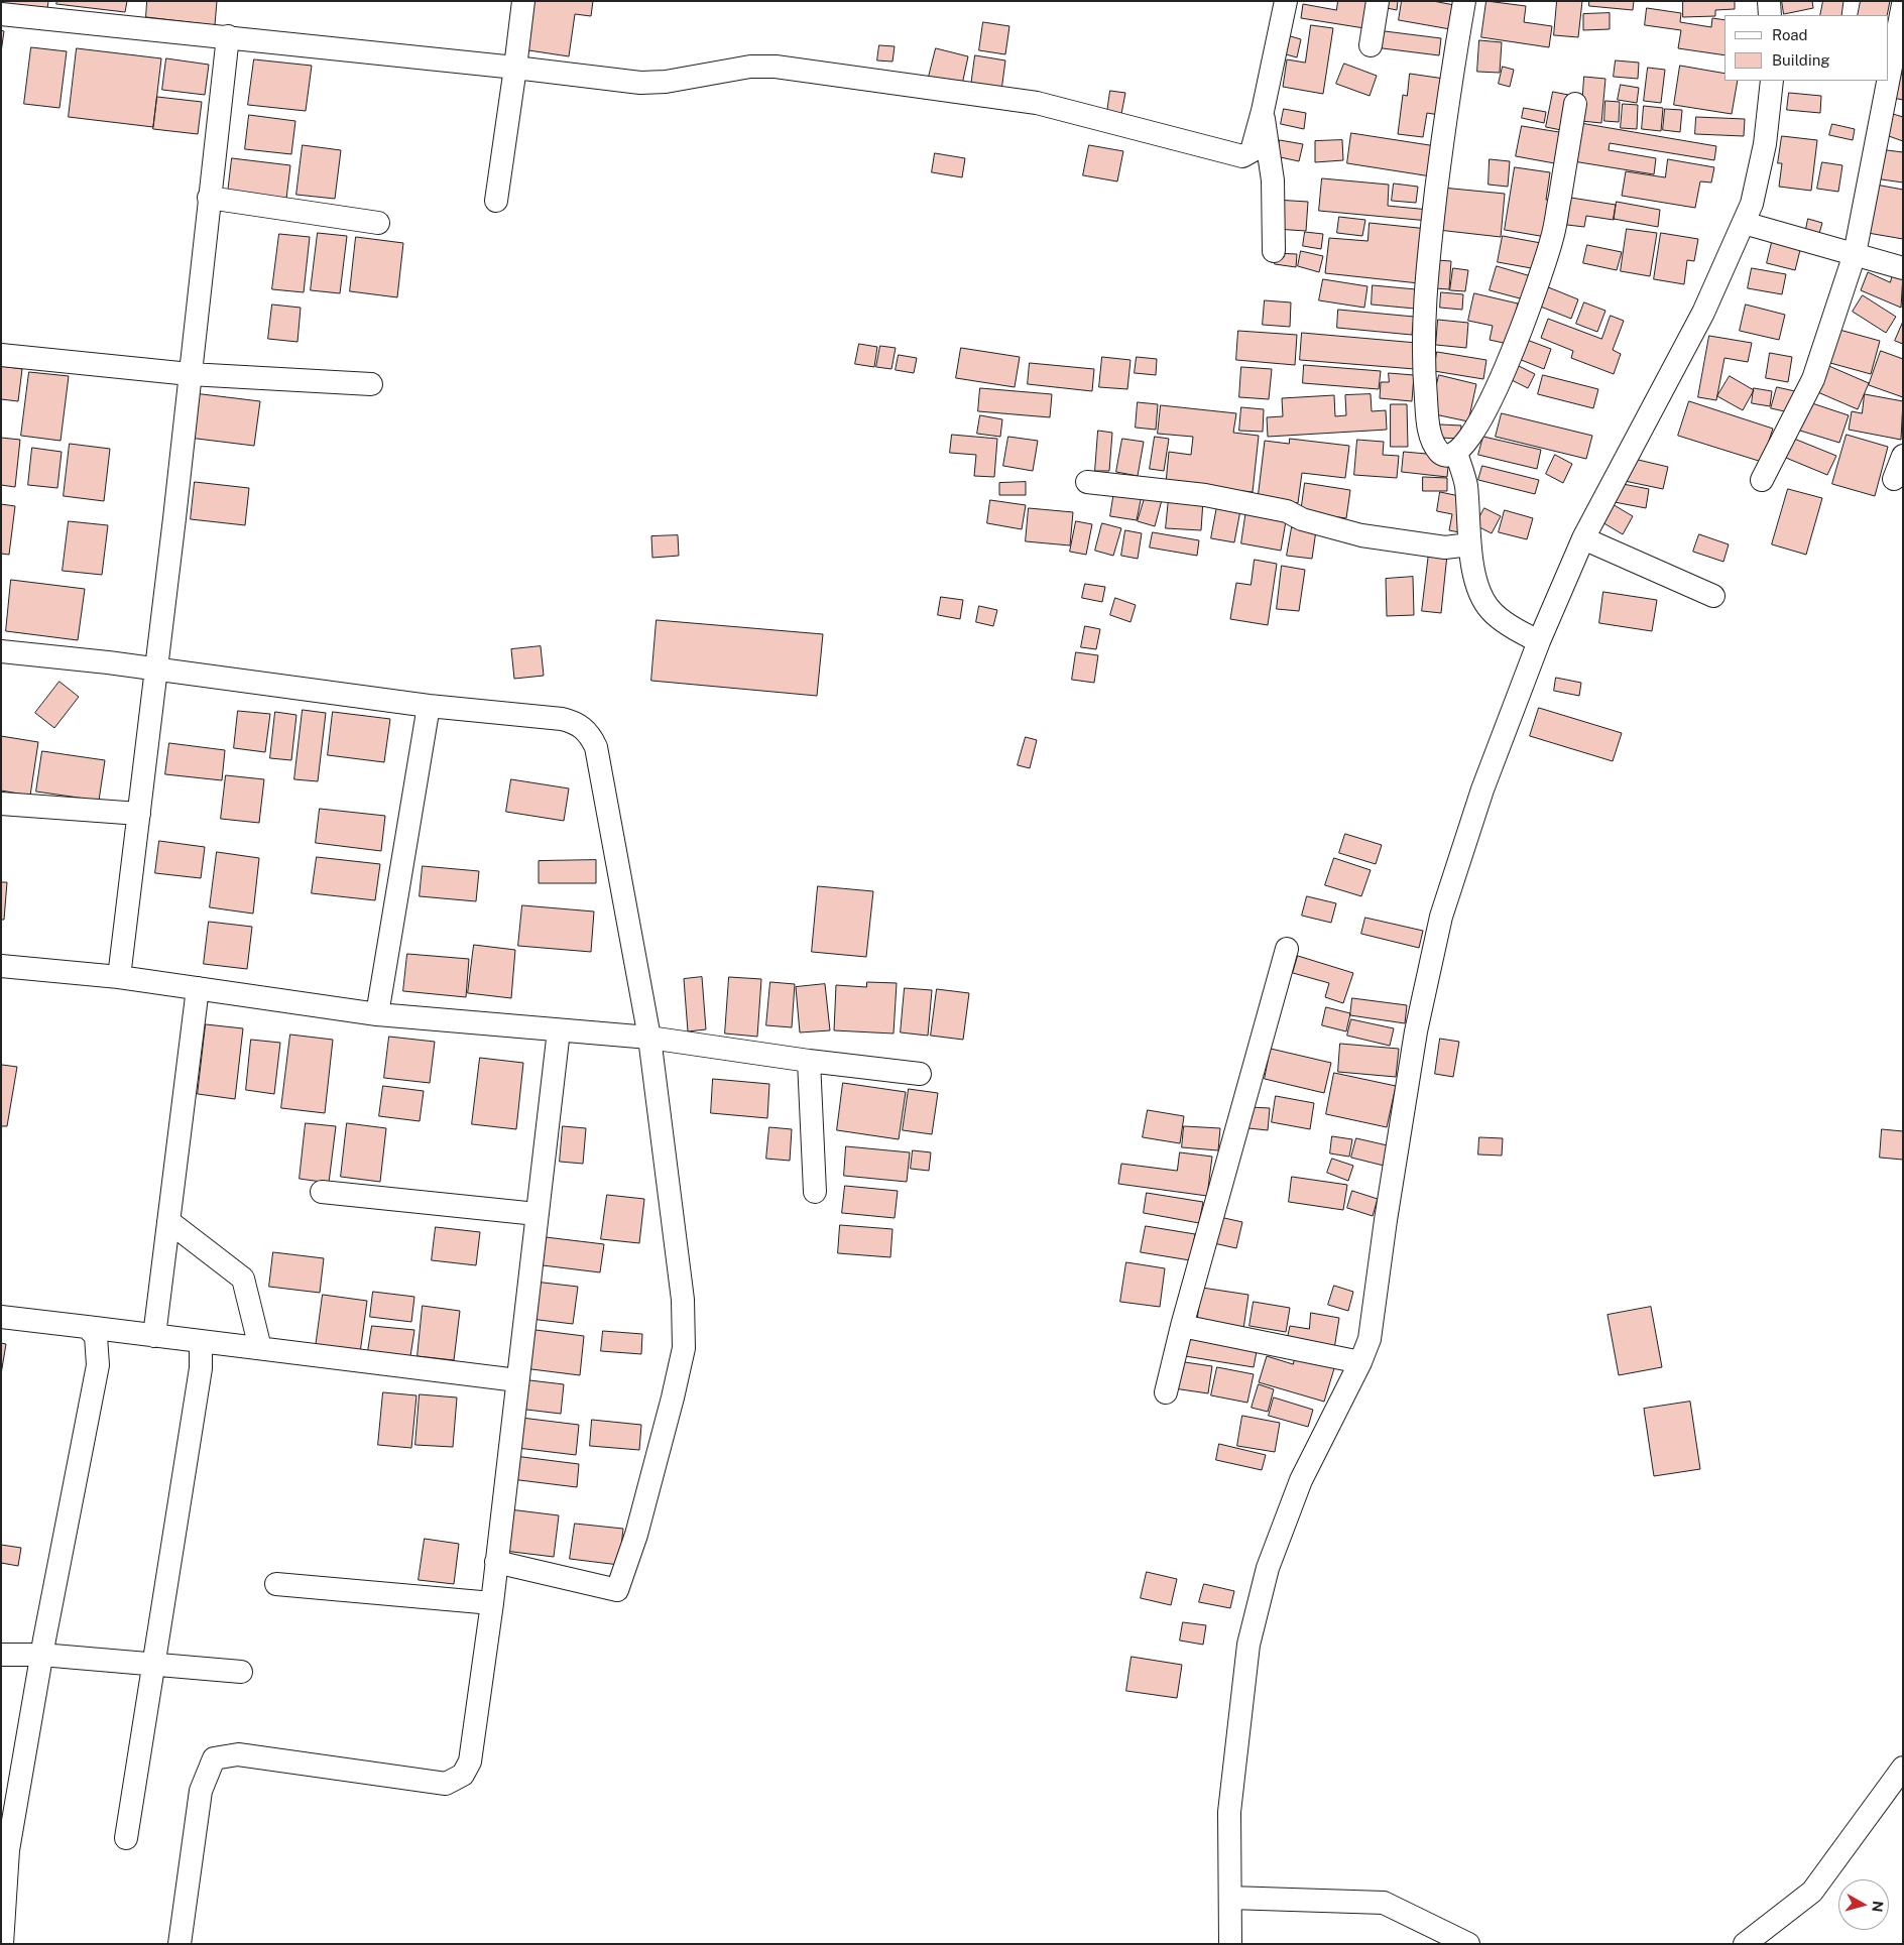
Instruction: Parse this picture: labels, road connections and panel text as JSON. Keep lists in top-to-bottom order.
{
  "legend": ["Road", "Building"],
  "north": "right"
}
